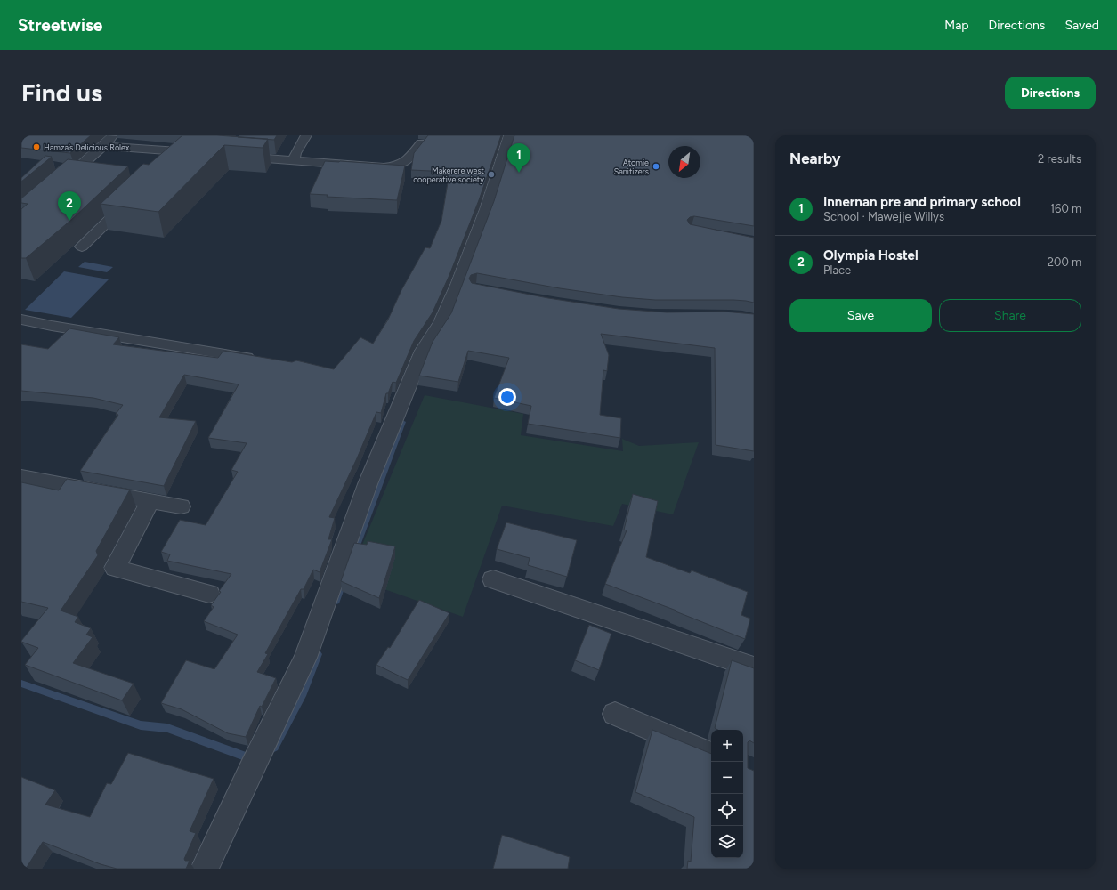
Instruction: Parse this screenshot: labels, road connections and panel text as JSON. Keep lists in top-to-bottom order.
{
  "places": ["Hamza’s Delicious Rolex", "Atomie Sanitizers", "Makerere west cooperative society"],
  "north": "bottom left",
  "page": {
    "header": "Streetwise",
    "nav": ["Map", "Directions", "Saved"],
    "buttons": [
      "Directions",
      ["Save", "Share"]
    ],
    "title": "Find us",
    "heading": ["Nearby", "2 results"],
    "pins": ["1", "2"],
    "list": [
      {
        "mark": "1",
        "name": "Innernan pre and primary school",
        "note": "School · Mawejje Willys",
        "value": "160 m"
      },
      {
        "mark": "2",
        "name": "Olympia Hostel",
        "note": "Place",
        "value": "200 m"
      }
    ],
    "map_buttons": ["+", "−"]
  }
}
